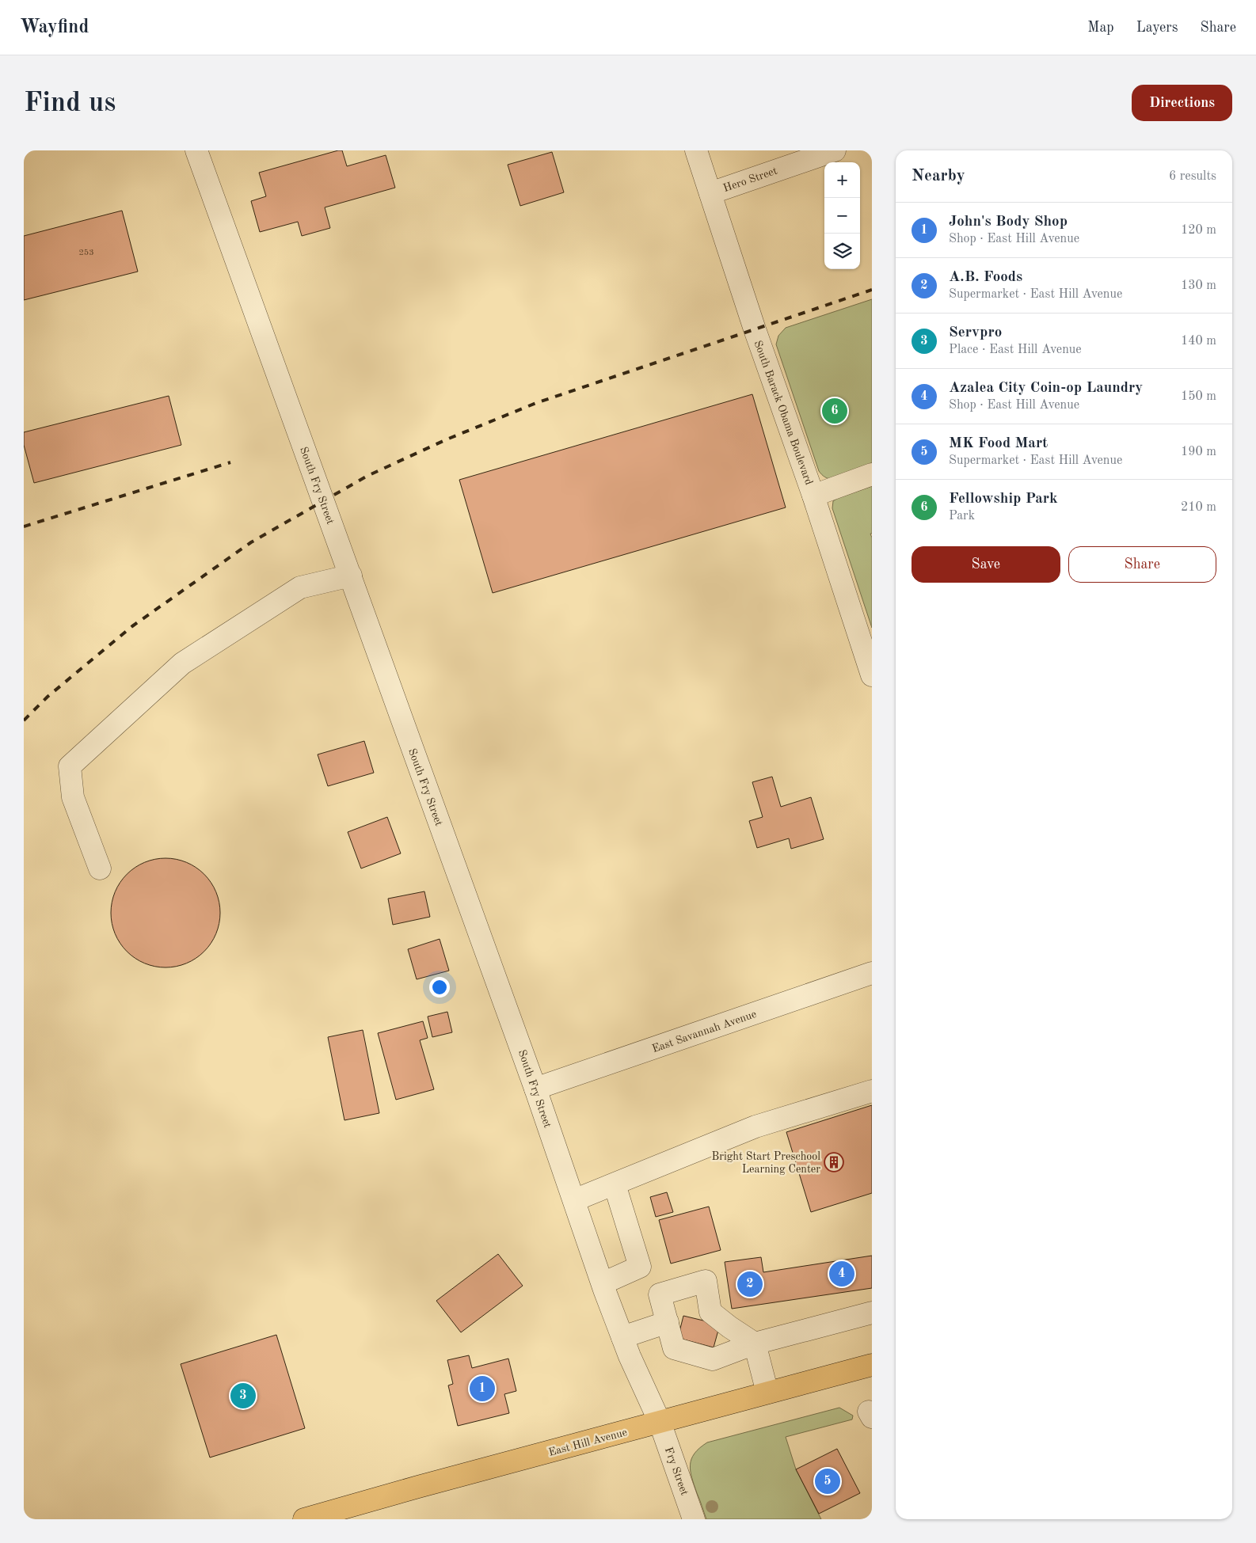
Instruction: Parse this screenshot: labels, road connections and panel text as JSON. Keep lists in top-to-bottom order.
{
  "streets": {
    "highway": ["East Hill Avenue"],
    "street": [
      "Hero Street",
      "South Barack Obama Boulevard",
      "South Fry Street",
      "East Savannah Avenue",
      "Fry Street"
    ]
  },
  "crossings": [
    ["Hero Street", "South Barack Obama Boulevard"],
    ["South Fry Street", "East Savannah Avenue"],
    ["South Fry Street", "East Hill Avenue"],
    ["South Fry Street", "Fry Street"],
    ["East Hill Avenue", "Fry Street"]
  ],
  "places": {
    "building": ["Bright Start Preschool Learning Center"]
  },
  "house_numbers": ["253"],
  "page": {
    "header": "Wayfind",
    "nav": ["Map", "Layers", "Share"],
    "buttons": [
      "Directions",
      ["Save", "Share"]
    ],
    "title": "Find us",
    "heading": ["Nearby", "6 results"],
    "map_buttons": ["+", "−"],
    "list": [
      {
        "mark": "1",
        "name": "John's Body Shop",
        "note": "Shop · East Hill Avenue",
        "value": "120 m"
      },
      {
        "mark": "2",
        "name": "A.B. Foods",
        "note": "Supermarket · East Hill Avenue",
        "value": "130 m"
      },
      {
        "mark": "3",
        "name": "Servpro",
        "note": "Place · East Hill Avenue",
        "value": "140 m"
      },
      {
        "mark": "4",
        "name": "Azalea City Coin-op Laundry",
        "note": "Shop · East Hill Avenue",
        "value": "150 m"
      },
      {
        "mark": "5",
        "name": "MK Food Mart",
        "note": "Supermarket · East Hill Avenue",
        "value": "190 m"
      },
      {
        "mark": "6",
        "name": "Fellowship Park",
        "note": "Park",
        "value": "210 m"
      }
    ],
    "pins": [
      "6",
      "4",
      "2",
      "1",
      "3",
      "5"
    ]
  }
}
